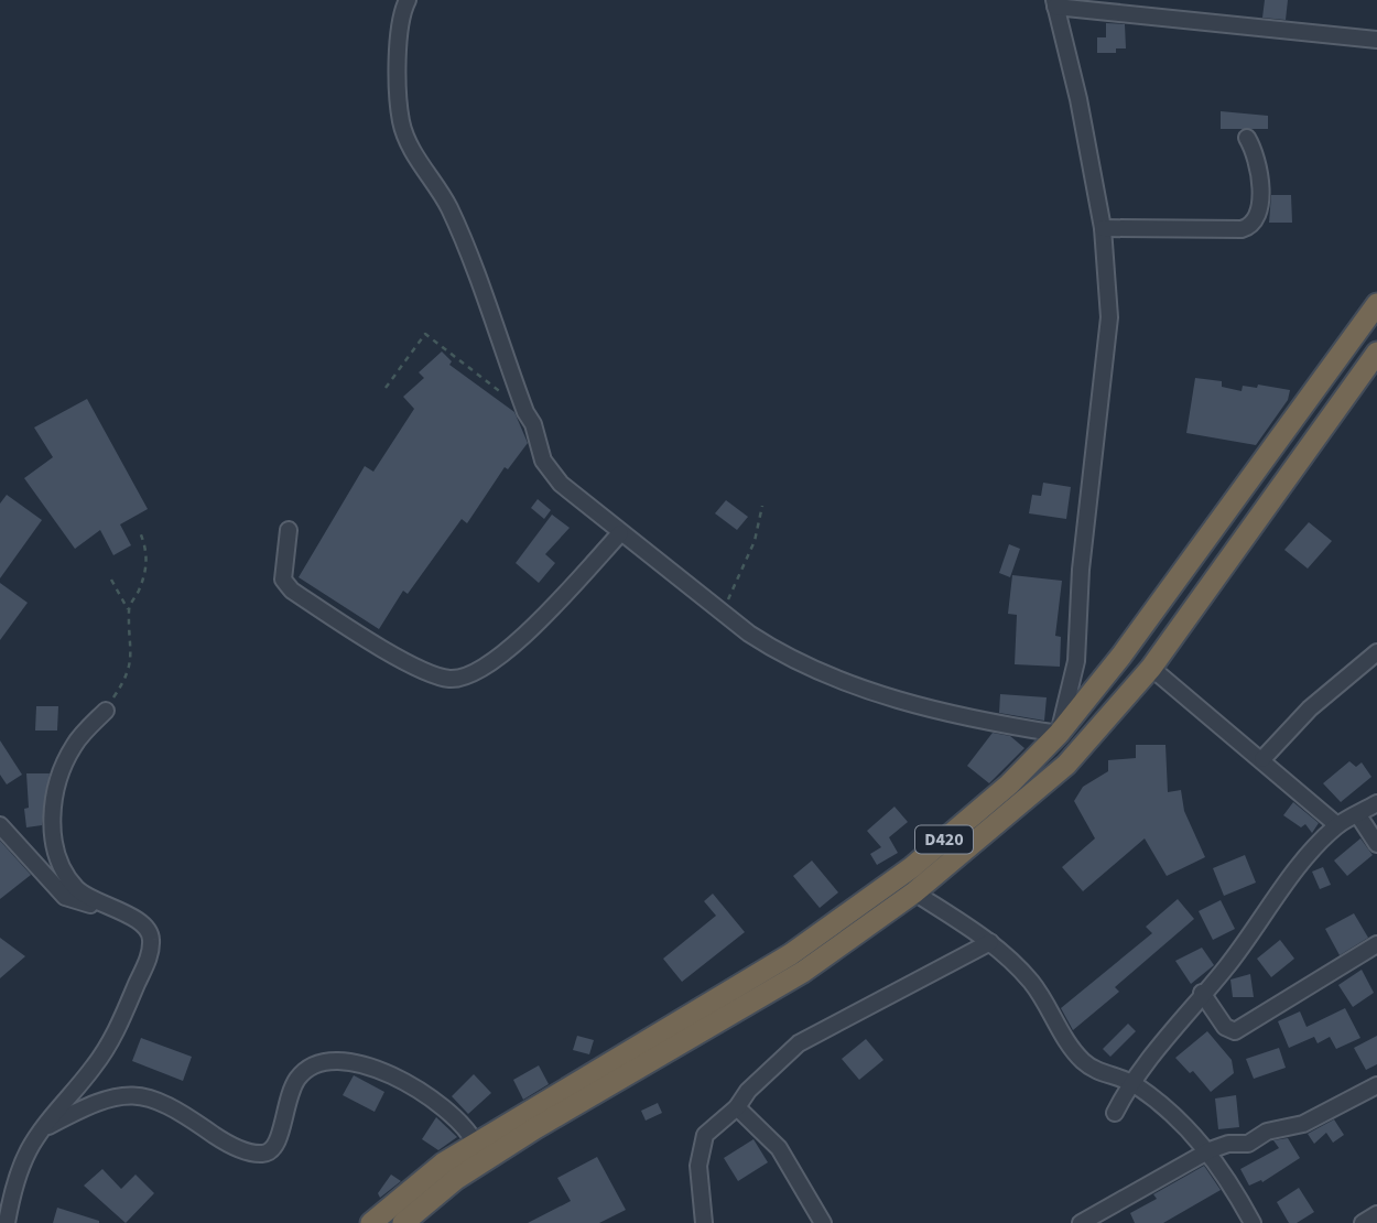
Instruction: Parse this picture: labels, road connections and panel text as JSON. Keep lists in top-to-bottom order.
{
  "streets": {
    "highway": ["D420"]
  }
}
